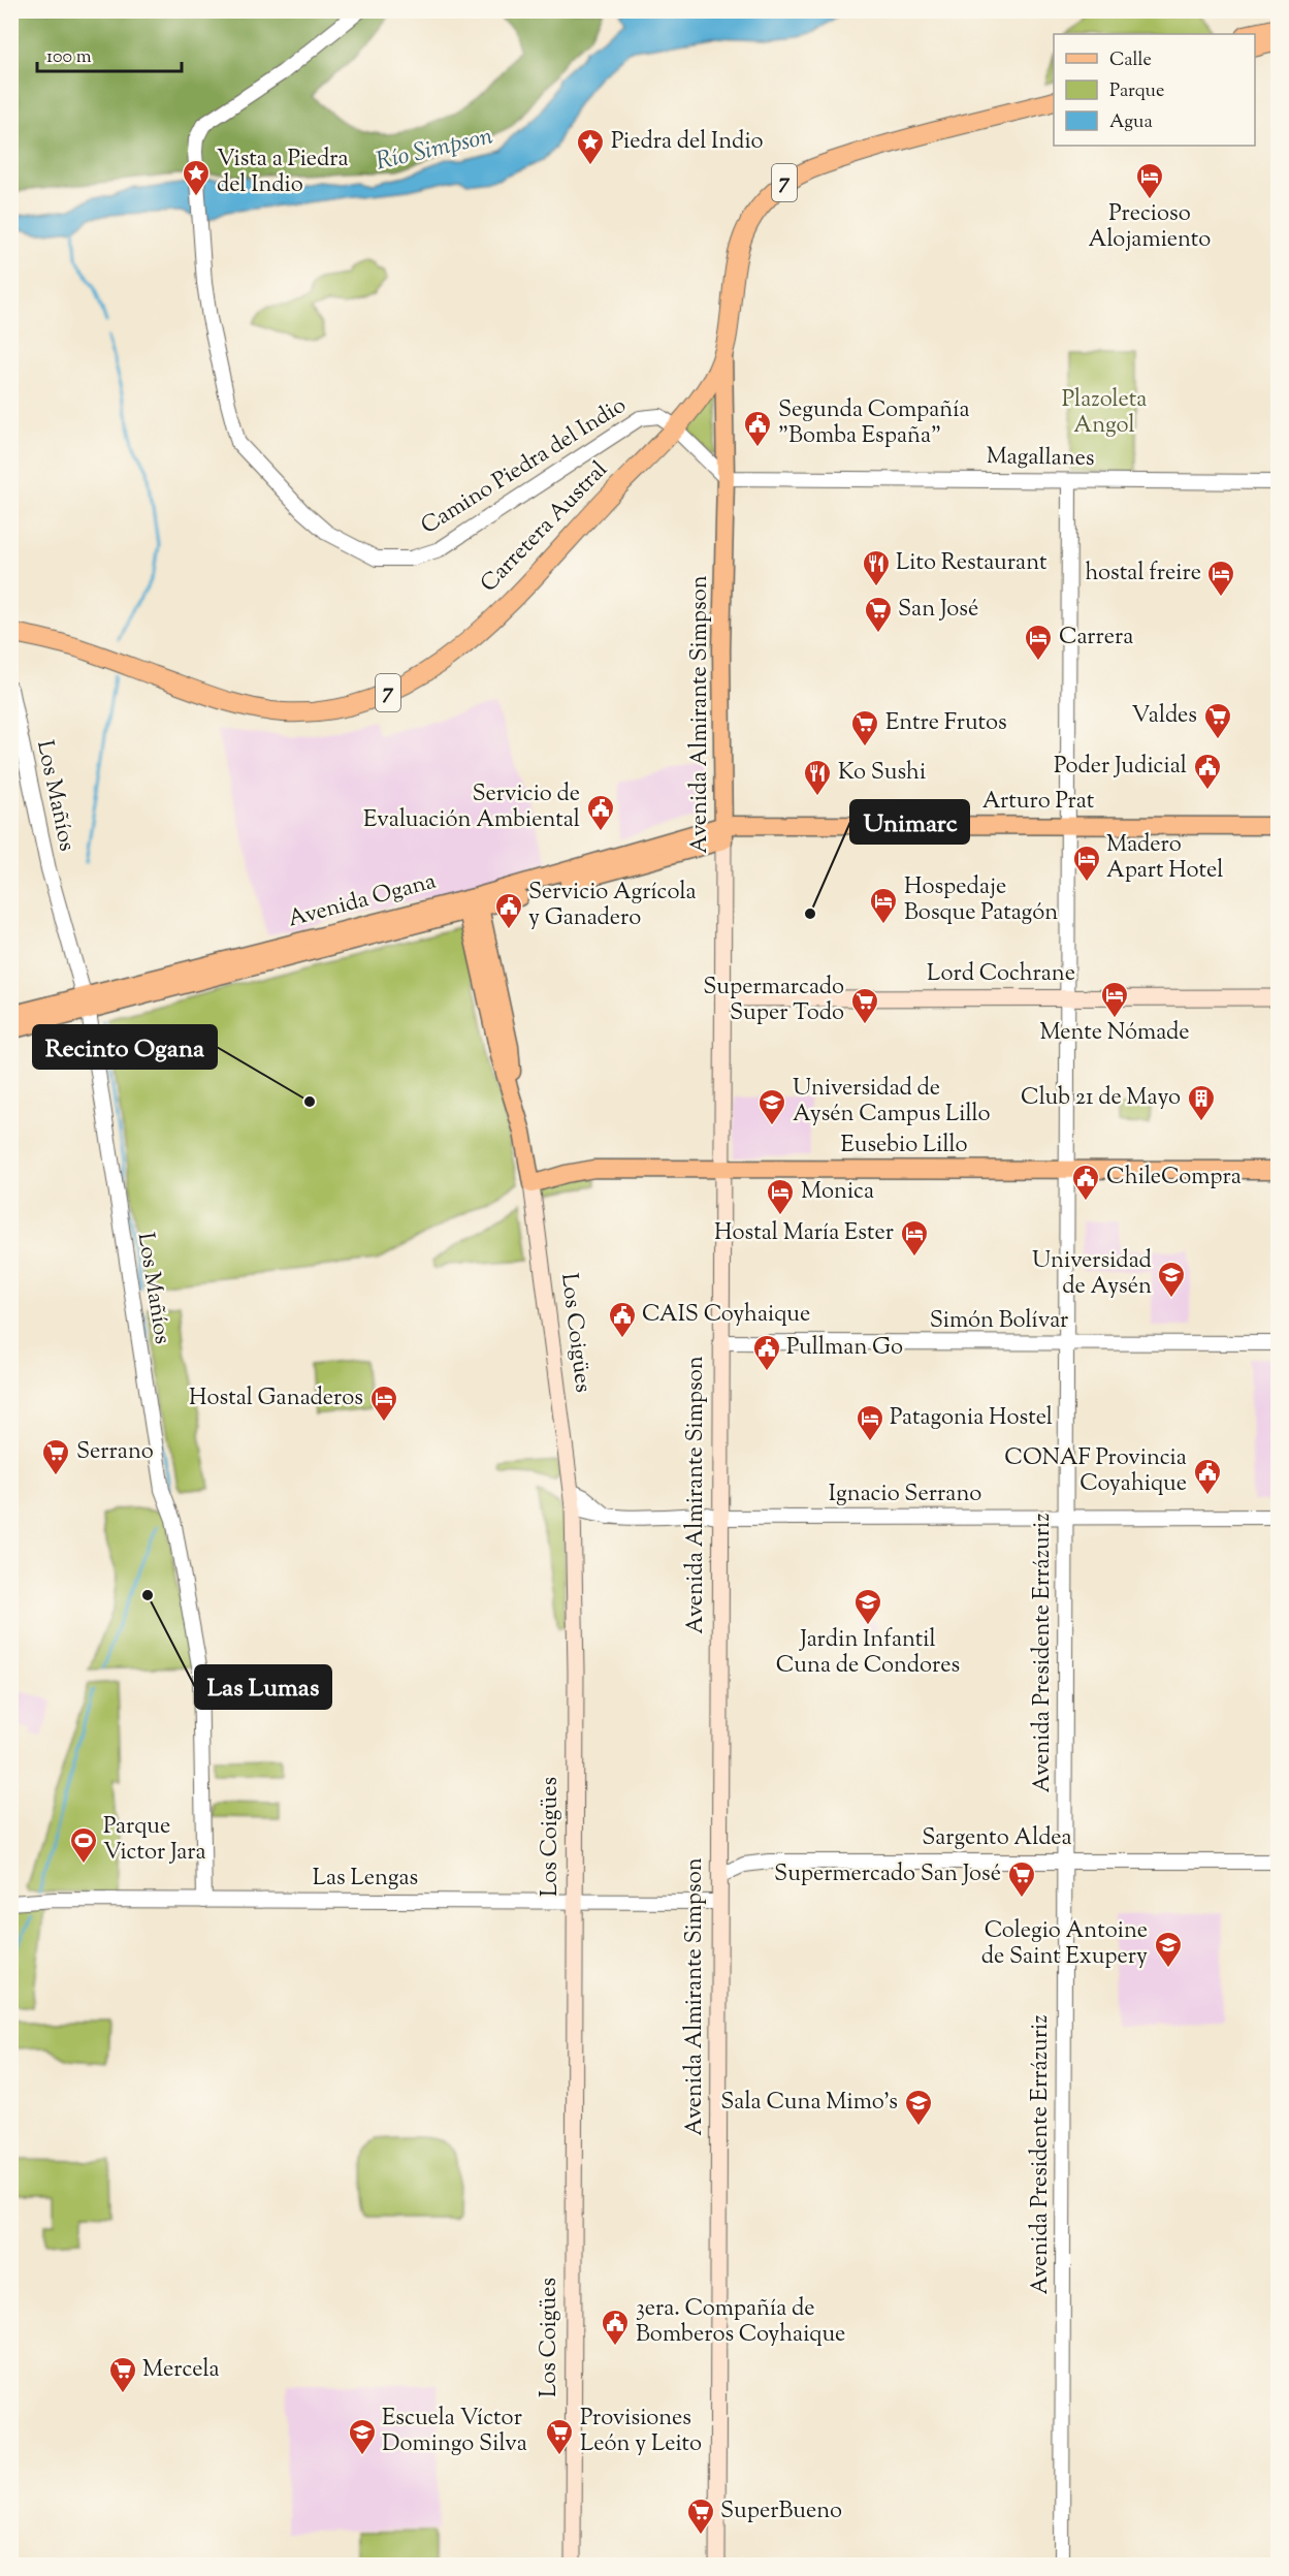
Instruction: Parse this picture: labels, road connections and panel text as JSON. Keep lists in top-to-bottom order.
{
  "streets": {
    "highway": ["7", "Carretera Austral"],
    "main road": [
      "Avenida Almirante Simpson",
      "Arturo Prat",
      "Avenida Ogana",
      "Lord Cochrane",
      "Eusebio Lillo",
      "Los Coigües"
    ],
    "street": [
      "Magallanes",
      "Camino Piedra del Indio",
      "Los Mañíos",
      "Simón Bolívar",
      "Ignacio Serrano",
      "Avenida Presidente Errázuriz",
      "Sargento Aldea",
      "Las Lengas"
    ]
  },
  "crossings": [
    ["Magallanes", "Avenida Almirante Simpson"],
    ["Magallanes", "Avenida Presidente Errázuriz"],
    ["Camino Piedra del Indio", "Carretera Austral"],
    ["Carretera Austral", "Avenida Almirante Simpson"],
    ["Avenida Almirante Simpson", "Arturo Prat"],
    ["Avenida Almirante Simpson", "Avenida Ogana"],
    ["Avenida Almirante Simpson", "Lord Cochrane"],
    ["Avenida Almirante Simpson", "Eusebio Lillo"],
    ["Avenida Almirante Simpson", "Simón Bolívar"],
    ["Avenida Almirante Simpson", "Ignacio Serrano"],
    ["Avenida Almirante Simpson", "Sargento Aldea"],
    ["Avenida Almirante Simpson", "Las Lengas"],
    ["Los Mañíos", "Avenida Ogana"],
    ["Los Mañíos", "Las Lengas"],
    ["Arturo Prat", "Avenida Ogana"],
    ["Arturo Prat", "Avenida Presidente Errázuriz"],
    ["Avenida Ogana", "Los Coigües"],
    ["Lord Cochrane", "Avenida Presidente Errázuriz"],
    ["Eusebio Lillo", "Los Coigües"],
    ["Eusebio Lillo", "Avenida Presidente Errázuriz"],
    ["Simón Bolívar", "Avenida Presidente Errázuriz"],
    ["Los Coigües", "Ignacio Serrano"],
    ["Los Coigües", "Las Lengas"],
    ["Ignacio Serrano", "Avenida Presidente Errázuriz"],
    ["Avenida Presidente Errázuriz", "Sargento Aldea"]
  ],
  "water": ["Río Simpson"],
  "parks": ["Plazoleta Angol"],
  "places": {
    "place": ["Piedra del Indio", "Vista a Piedra del Indio"],
    "hotel": [
      "Precioso Alojamiento",
      "hostal freire",
      "Carrera",
      "Madero Apart Hotel",
      "Hospedaje Bosque Patagón",
      "Mente Nómade",
      "Monica",
      "Hostal María Ester",
      "Hostal Ganaderos",
      "Patagonia Hostel"
    ],
    "public building": [
      "Segunda Compañía \"Bomba España\"",
      "Poder Judicial",
      "Servicio de Evaluación Ambiental",
      "Servicio Agrícola y Ganadero",
      "ChileCompra",
      "CAIS Coyhaique",
      "Pullman Go",
      "CONAF Provincia Coyahique",
      "3era. Compañía de Bomberos Coyhaique"
    ],
    "restaurant": ["Lito Restaurant", "Ko Sushi"],
    "supermarket": [
      "San José",
      "Valdes",
      "Entre Frutos",
      "Supermarcado Super Todo",
      "Serrano",
      "Supermercado San José",
      "Mercela",
      "Provisiones León y Leito",
      "SuperBueno"
    ],
    "other": ["Unimarc", "Recinto Ogana", "Las Lumas"],
    "building": ["Club 21 de Mayo"],
    "school or university": [
      "Universidad de Aysén Campus Lillo",
      "Universidad de Aysén",
      "Jardin Infantil Cuna de Condores",
      "Colegio Antoine de Saint Exupery",
      "Sala Cuna Mimo's",
      "Escuela Víctor Domingo Silva"
    ],
    "sports": ["Parque Victor Jara"]
  },
  "legend": ["Calle", "Parque", "Agua"],
  "scale_bar": "100 m"
}
